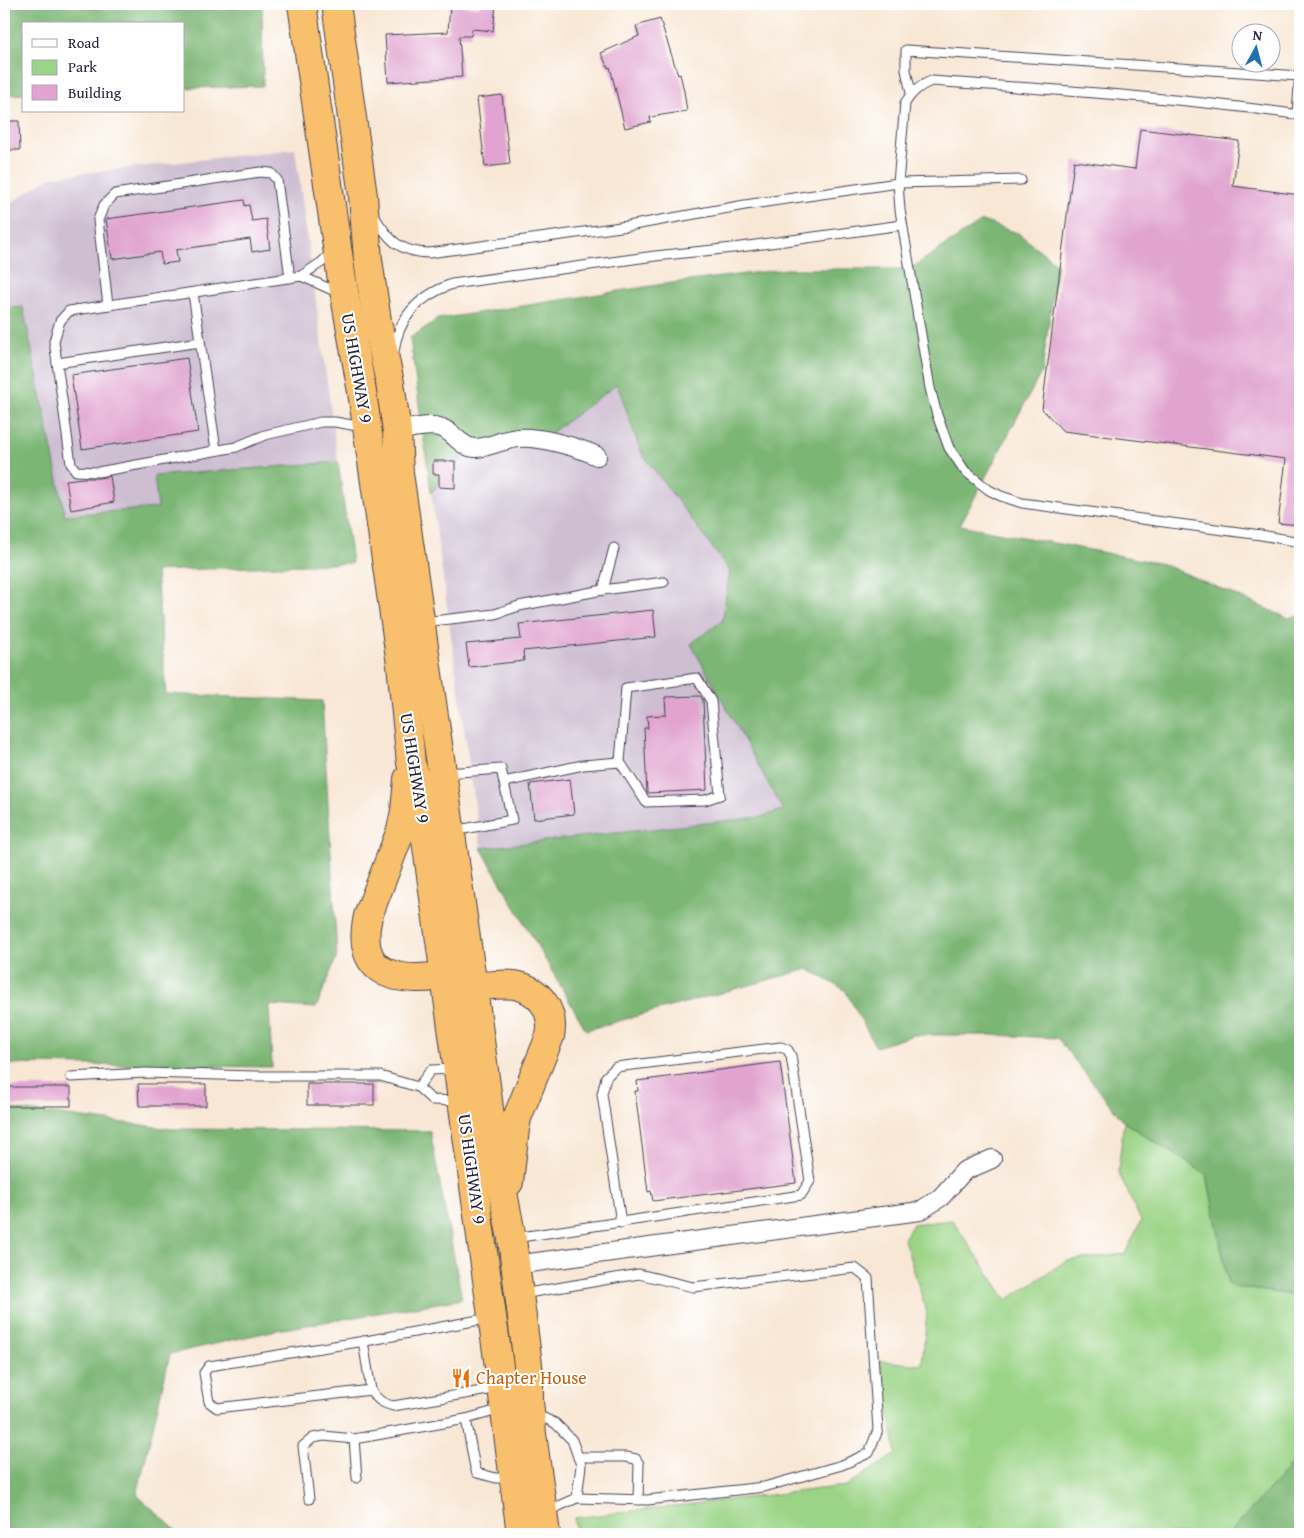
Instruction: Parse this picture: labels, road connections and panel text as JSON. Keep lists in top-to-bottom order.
{
  "streets": {
    "highway": ["US HIGHWAY 9"]
  },
  "places": {
    "restaurant": ["Chapter House"]
  },
  "legend": ["Road", "Park", "Building"],
  "north": "top"
}
